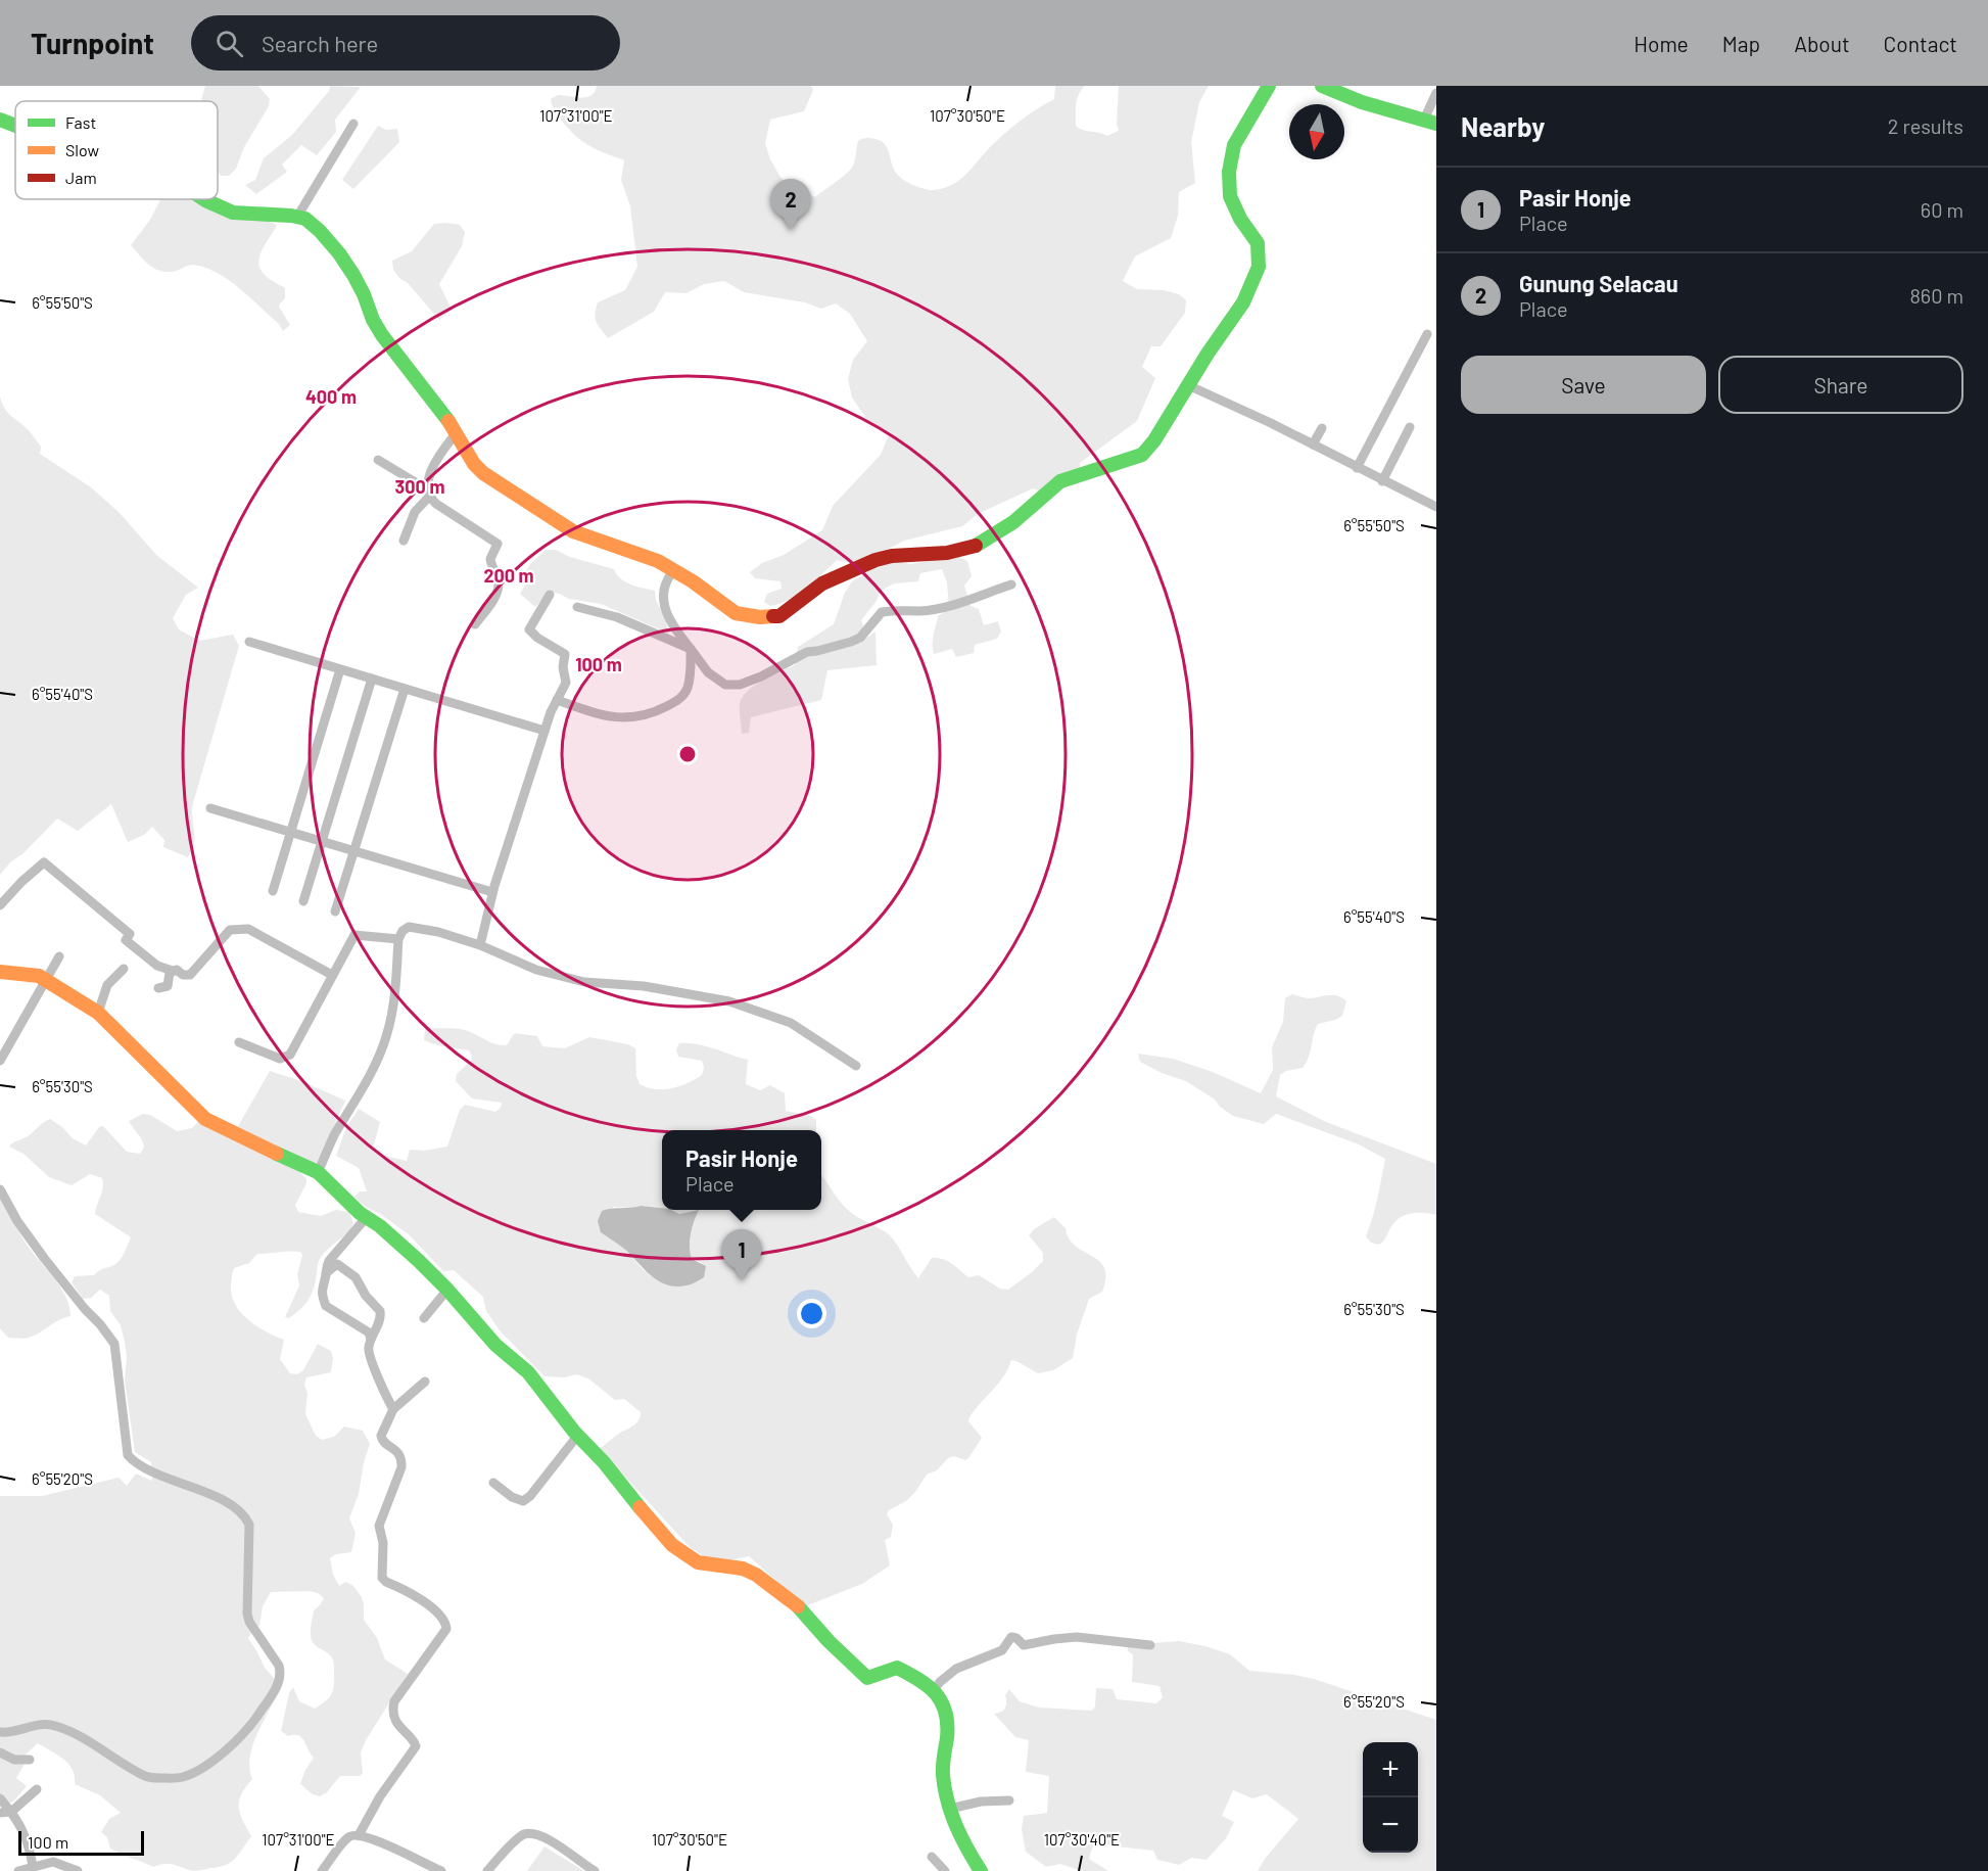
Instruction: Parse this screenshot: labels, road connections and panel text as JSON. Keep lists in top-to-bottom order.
{
  "legend": ["Fast", "Slow", "Jam"],
  "scale_bar": "100 m",
  "north": "bottom",
  "page": {
    "header": "Turnpoint",
    "search": "Search here",
    "nav": [
      "Home",
      "Map",
      "About",
      "Contact"
    ],
    "heading": ["Nearby", "2 results"],
    "list": [
      {
        "mark": "1",
        "name": "Pasir Honje",
        "note": "Place",
        "value": "60 m"
      },
      {
        "mark": "2",
        "name": "Gunung Selacau",
        "note": "Place",
        "value": "860 m"
      }
    ],
    "pins": ["2", "1"],
    "buttons": ["Save", "Share"],
    "popup": ["Pasir Honje", "Place"],
    "map_buttons": ["+", "−"],
    "scale": "100 m"
  },
  "coordinates": [
    "107°31'00\"E",
    "107°30'50\"E",
    "6°55'50\"S",
    "6°55'40\"S",
    "6°55'30\"S",
    "6°55'20\"S",
    "107°30'40\"E"
  ],
  "rings": [
    "400 m",
    "300 m",
    "200 m",
    "100 m"
  ]
}
